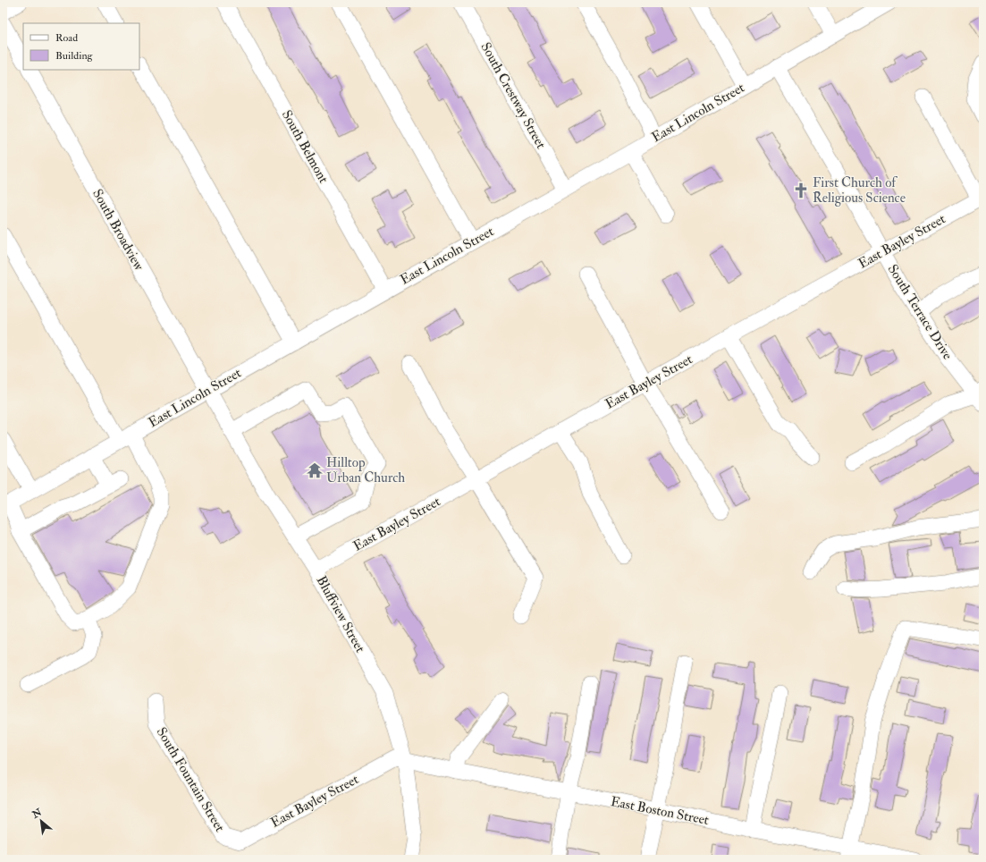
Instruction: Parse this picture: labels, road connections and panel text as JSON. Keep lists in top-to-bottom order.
{
  "streets": {
    "street": [
      "South Crestway Street",
      "East Lincoln Street",
      "South Belmont",
      "South Broadview",
      "East Bayley Street",
      "South Terrace Drive",
      "Bluffview Street",
      "South Fountain Street",
      "East Boston Street"
    ]
  },
  "crossings": [
    ["South Crestway Street", "East Lincoln Street"],
    ["East Lincoln Street", "South Belmont"],
    ["East Lincoln Street", "South Broadview"],
    ["East Lincoln Street", "South Terrace Drive"],
    ["East Lincoln Street", "Bluffview Street"],
    ["South Broadview", "Bluffview Street"],
    ["East Bayley Street", "South Terrace Drive"],
    ["East Bayley Street", "Bluffview Street"],
    ["East Bayley Street", "South Fountain Street"],
    ["East Bayley Street", "East Boston Street"],
    ["Bluffview Street", "East Boston Street"]
  ],
  "places": {
    "church": ["First Church of Religious Science"],
    "temple": ["Hilltop Urban Church"]
  },
  "legend": ["Road", "Building"],
  "north": "top left"
}
